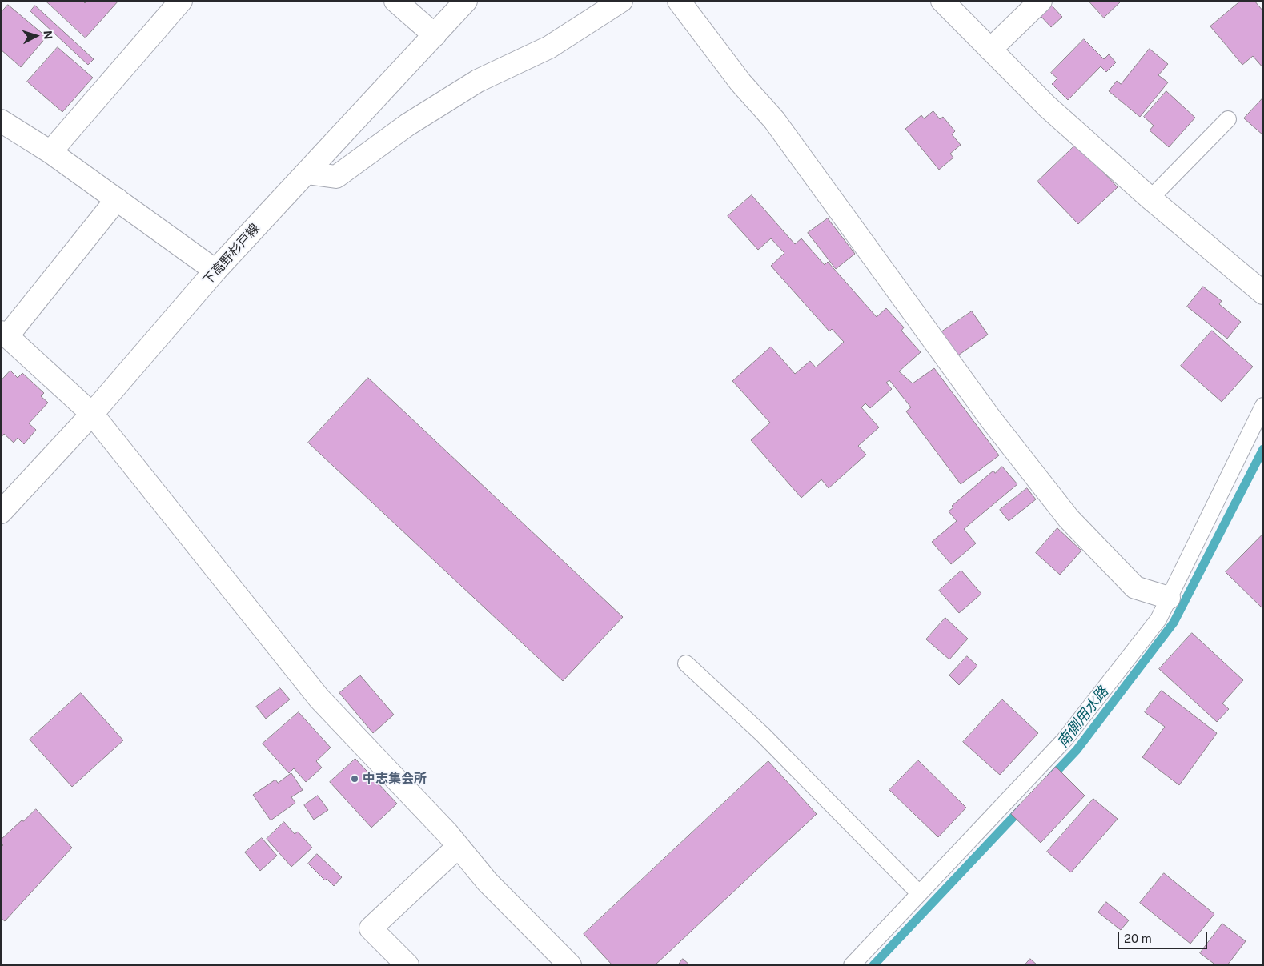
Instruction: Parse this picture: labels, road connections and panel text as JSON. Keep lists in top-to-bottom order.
{
  "streets": {
    "street": ["下高野杉戸線"]
  },
  "water": ["南側用水路"],
  "places": ["中志集会所"],
  "scale_bar": "20 m",
  "north": "right"
}
